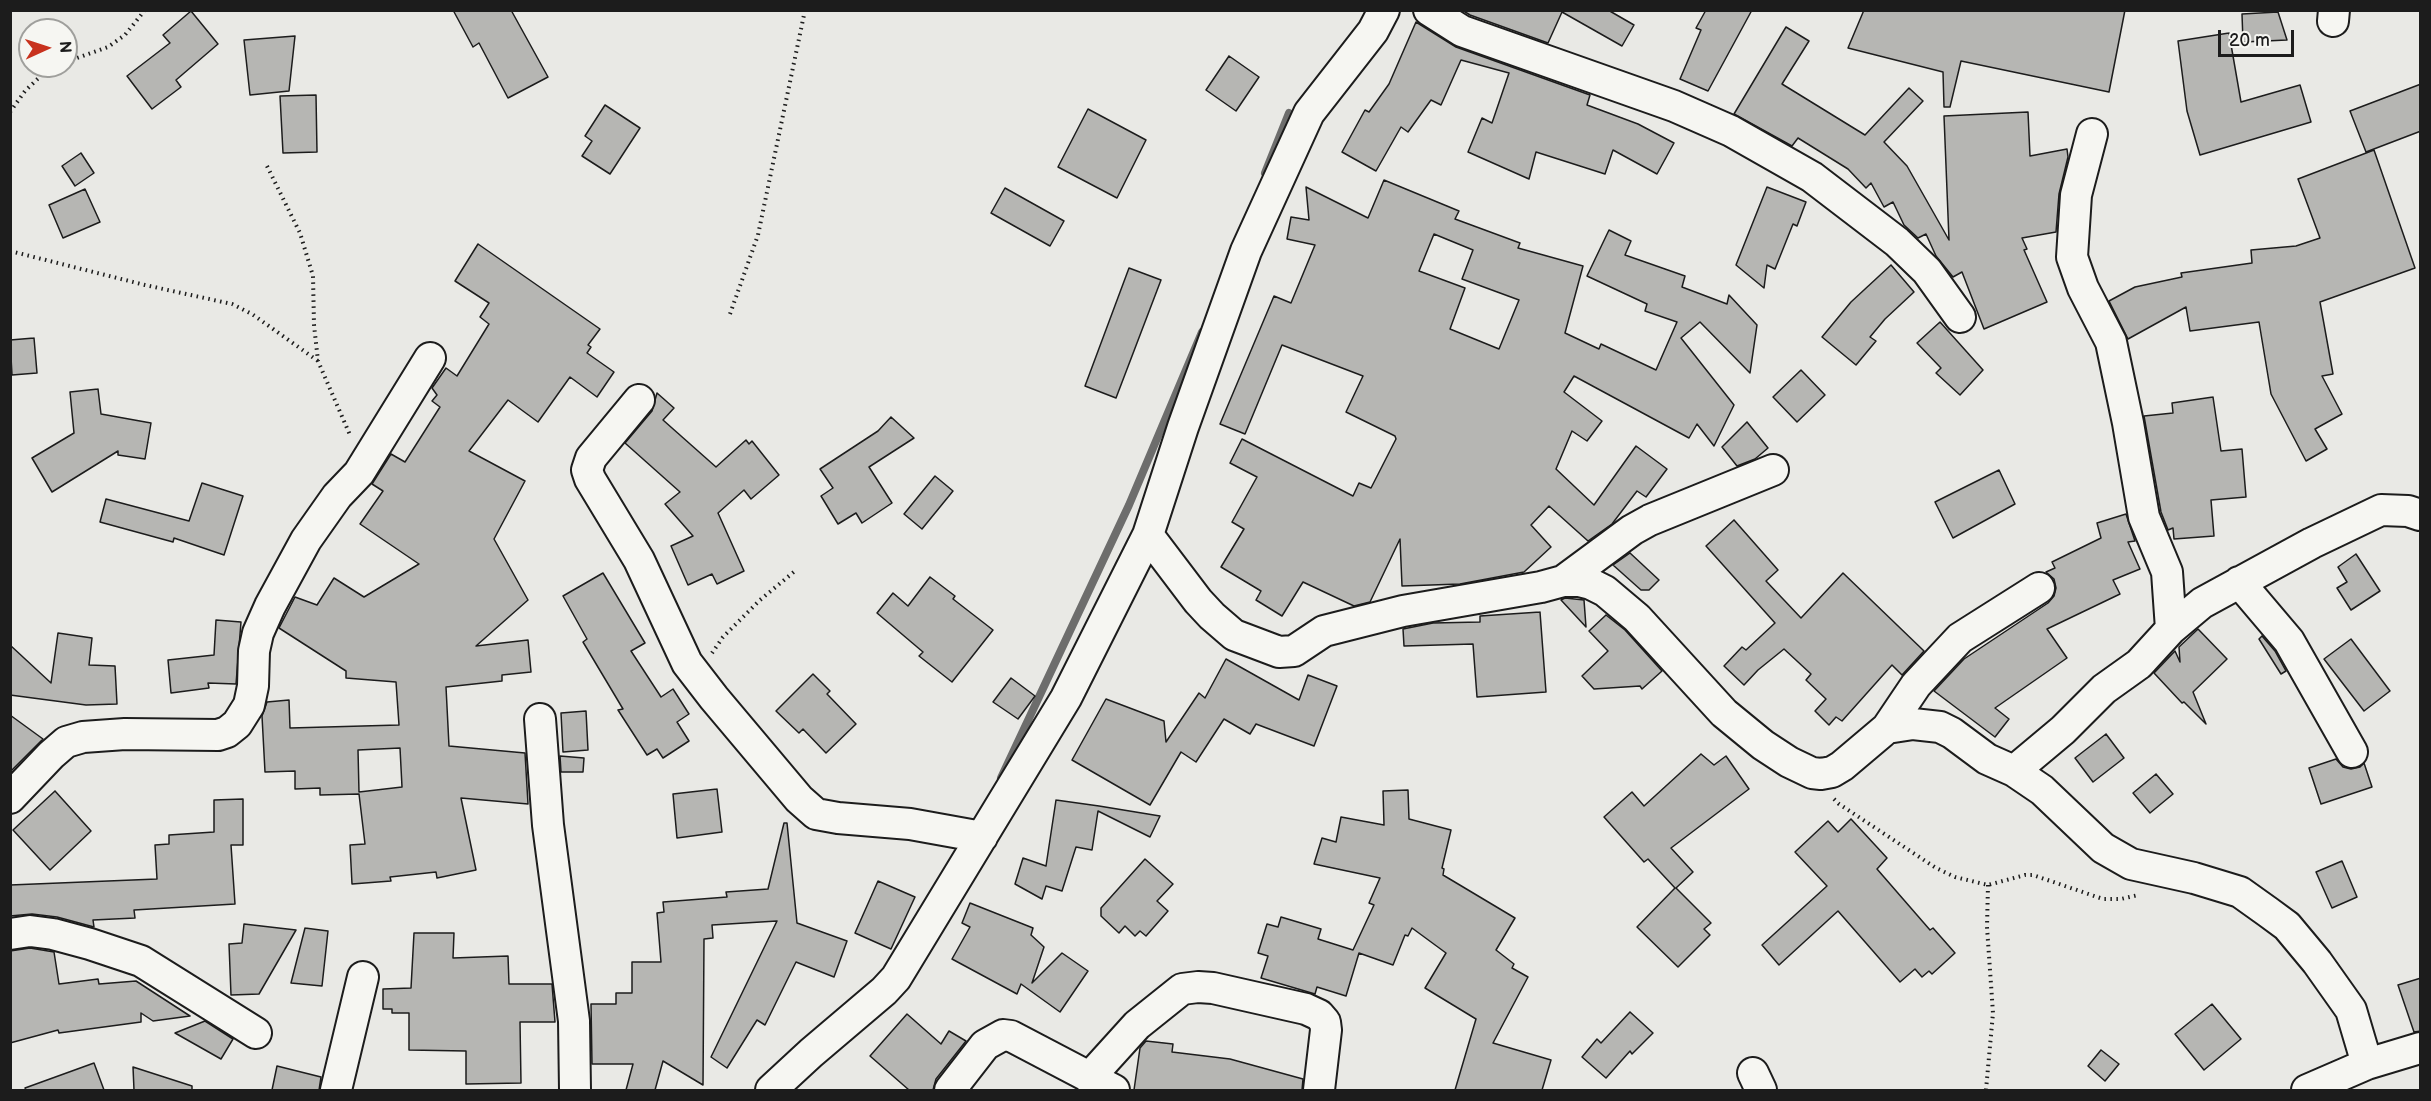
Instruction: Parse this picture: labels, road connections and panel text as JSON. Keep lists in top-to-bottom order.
{
  "scale_bar": "20 m",
  "north": "right"
}
